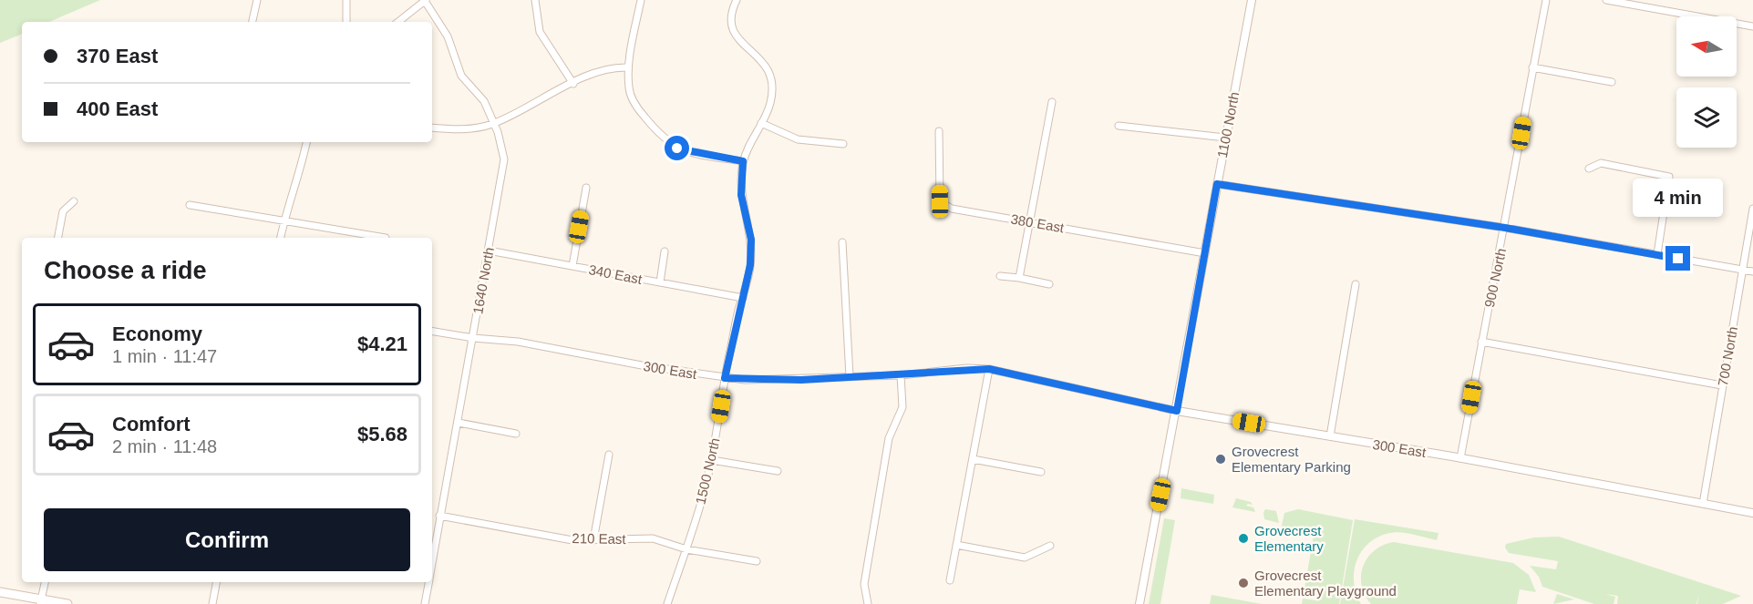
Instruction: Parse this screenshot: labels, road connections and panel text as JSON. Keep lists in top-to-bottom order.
{
  "streets": {
    "street": [
      "1100 North",
      "380 East",
      "340 East",
      "900 North",
      "1640 North",
      "700 North",
      "300 East",
      "1500 North",
      "210 East"
    ]
  },
  "crossings": [
    ["1100 North", "380 East"],
    ["1100 North", "300 East"],
    ["340 East", "1640 North"],
    ["340 East", "1500 North"],
    ["900 North", "300 East"],
    ["1640 North", "300 East"],
    ["1640 North", "210 East"],
    ["700 North", "300 East"],
    ["300 East", "1500 North"],
    ["1500 North", "210 East"]
  ],
  "places": ["Grovecrest Elementary Parking", "Grovecrest Elementary", "Grovecrest Elementary Playground"],
  "north": "left",
  "page": {
    "banner": ["370 East", "400 East"],
    "bubble": "4 min",
    "heading": "Choose a ride",
    "list": [
      {
        "name": "Economy",
        "note": "1 min · 11:47",
        "value": "$4.21"
      },
      {
        "name": "Comfort",
        "note": "2 min · 11:48",
        "value": "$5.68"
      }
    ],
    "buttons": "Confirm"
  }
}
